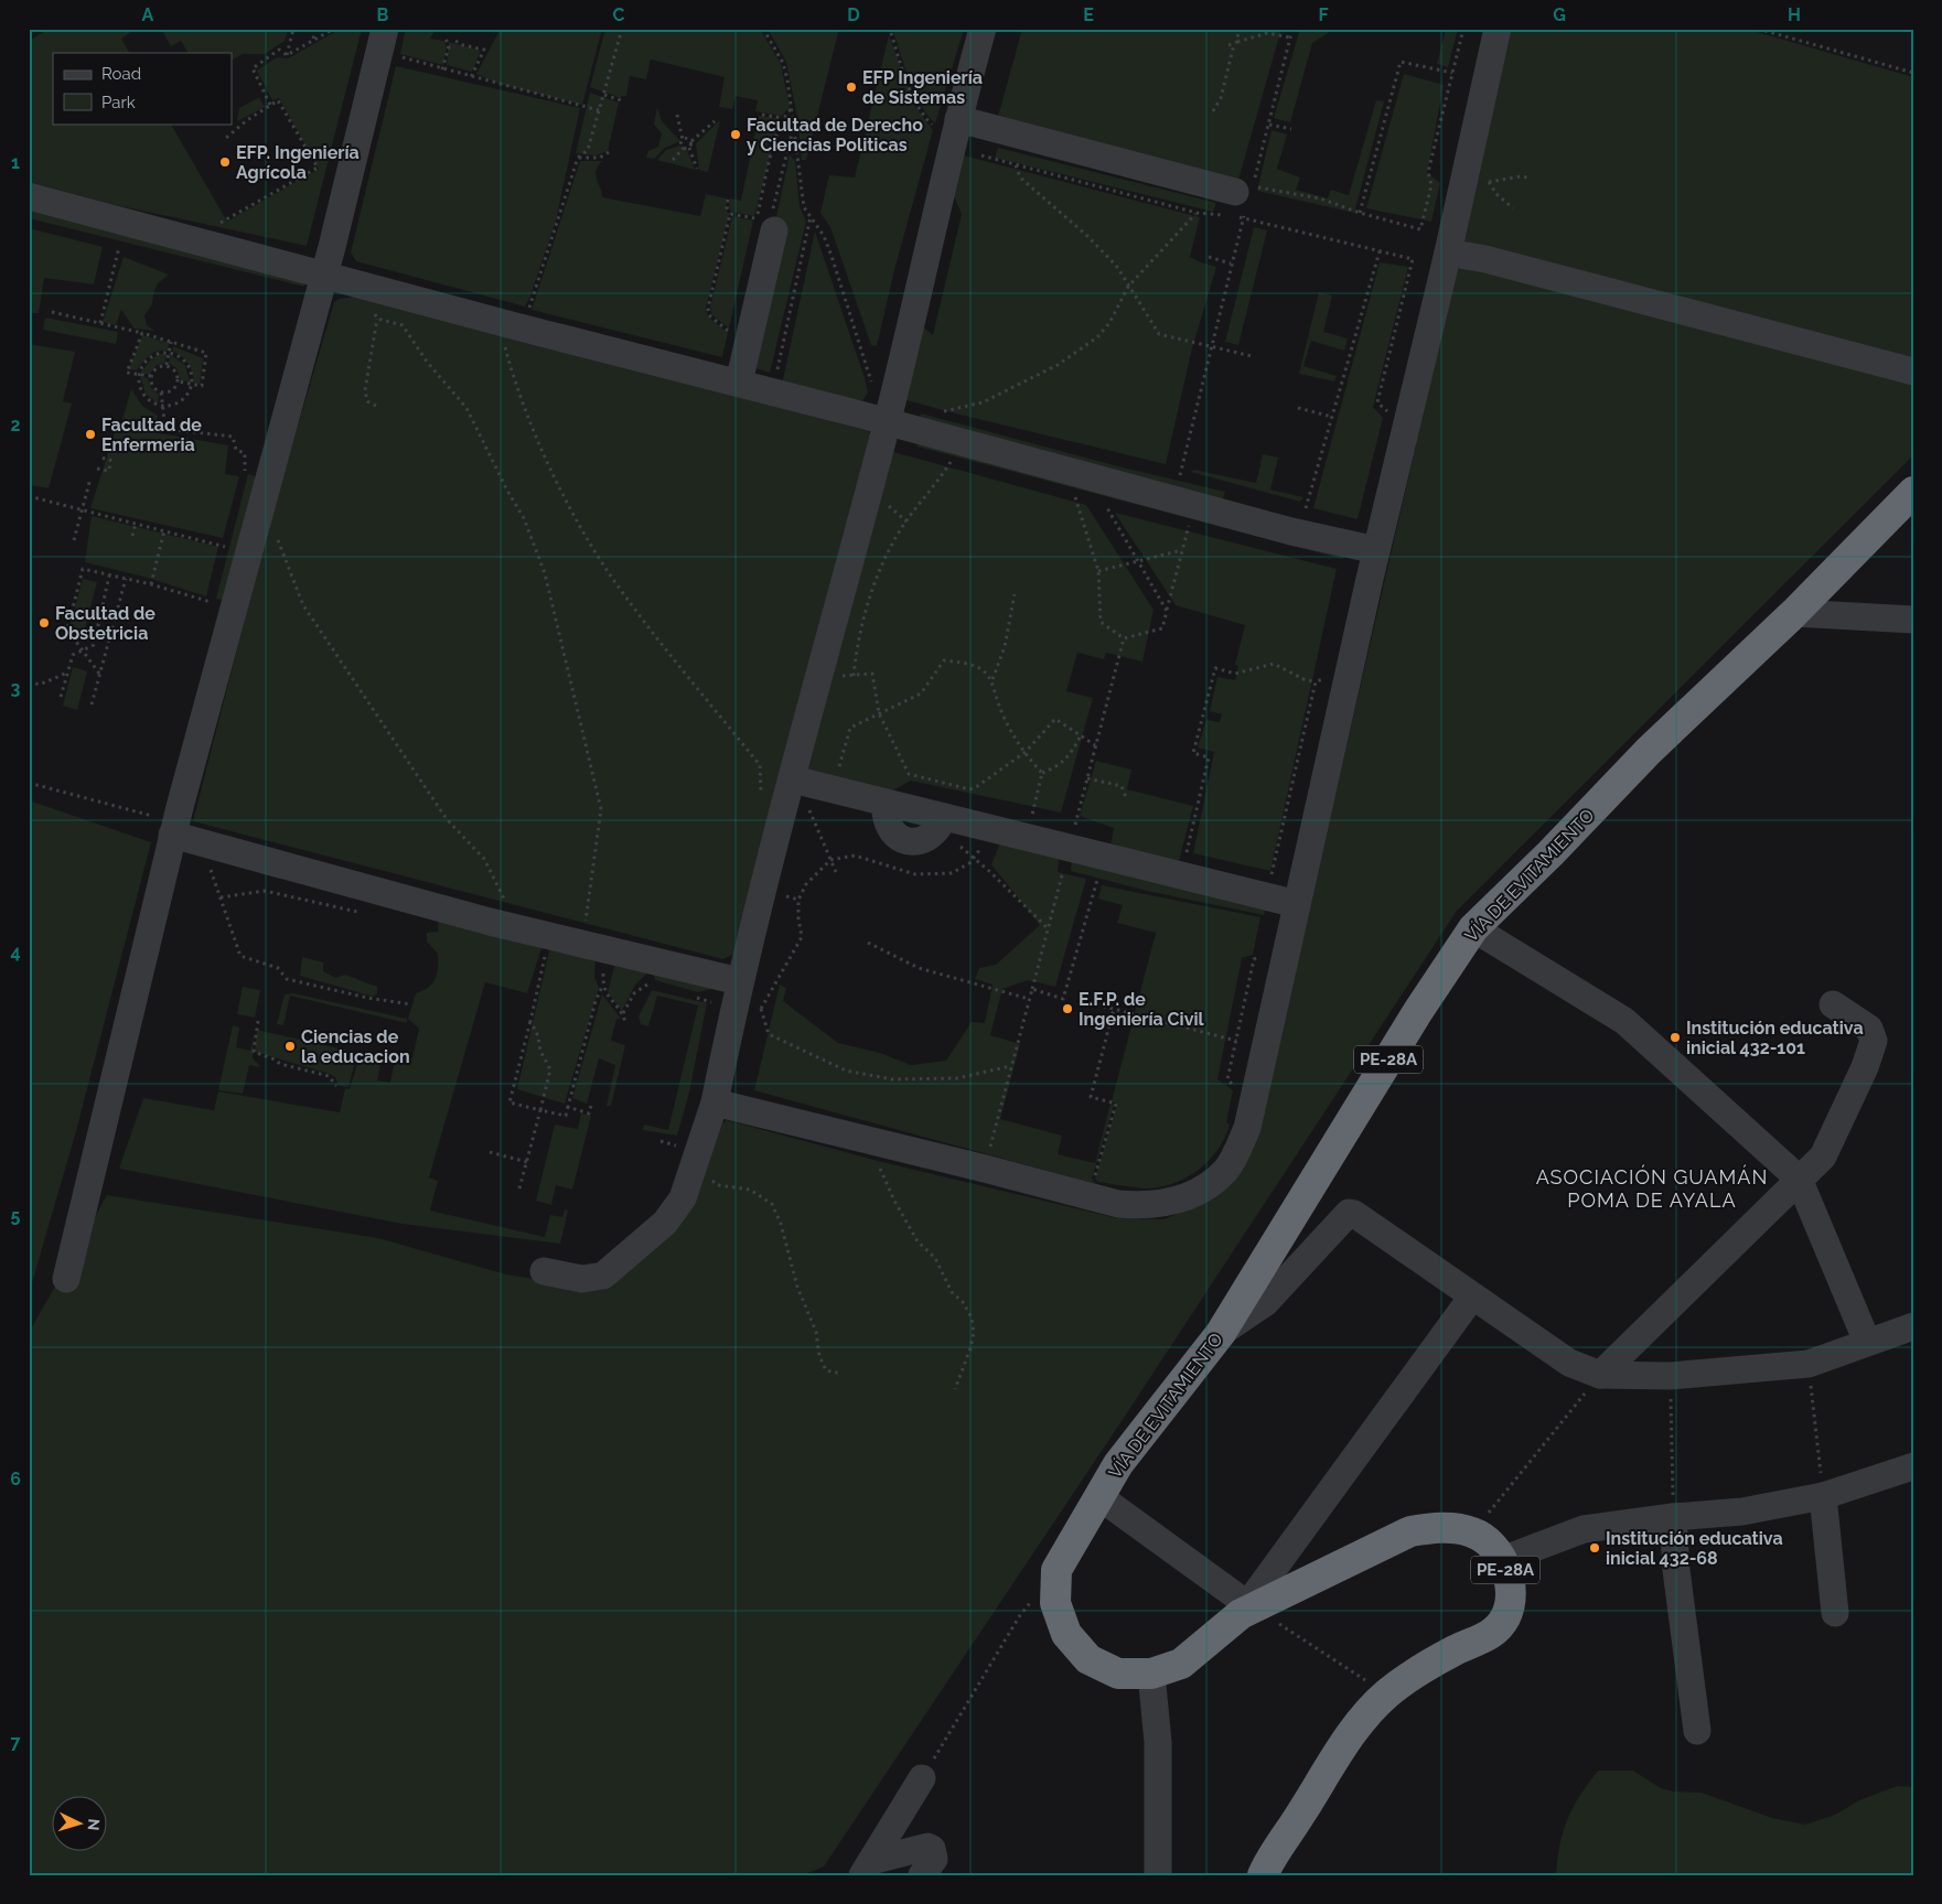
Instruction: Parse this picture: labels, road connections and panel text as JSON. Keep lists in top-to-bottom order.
{
  "streets": {
    "highway": ["VÍA DE EVITAMIENTO", "PE-28A"]
  },
  "crossings": [
    ["VÍA DE EVITAMIENTO", "PE-28A"]
  ],
  "districts": ["ASOCIACIÓN GUAMÁN POMA DE AYALA"],
  "places": [
    "EFP Ingeniería de Sistemas",
    "Facultad de Derecho y Ciencias Politicas",
    "EFP. Ingeniería Agrícola",
    "Facultad de Enfermeria",
    "Facultad de Obstetricia",
    "E.F.P. de Ingeniería Civil",
    "Institución educativa inicial 432-101",
    "Ciencias de la educacion",
    "Institución educativa inicial 432-68"
  ],
  "legend": ["Road", "Park"],
  "north": "right",
  "grid": {
    "columns": [
      "A",
      "B",
      "C",
      "D",
      "E",
      "F",
      "G",
      "H"
    ],
    "rows": [
      "1",
      "2",
      "3",
      "4",
      "5",
      "6",
      "7"
    ]
  }
}
